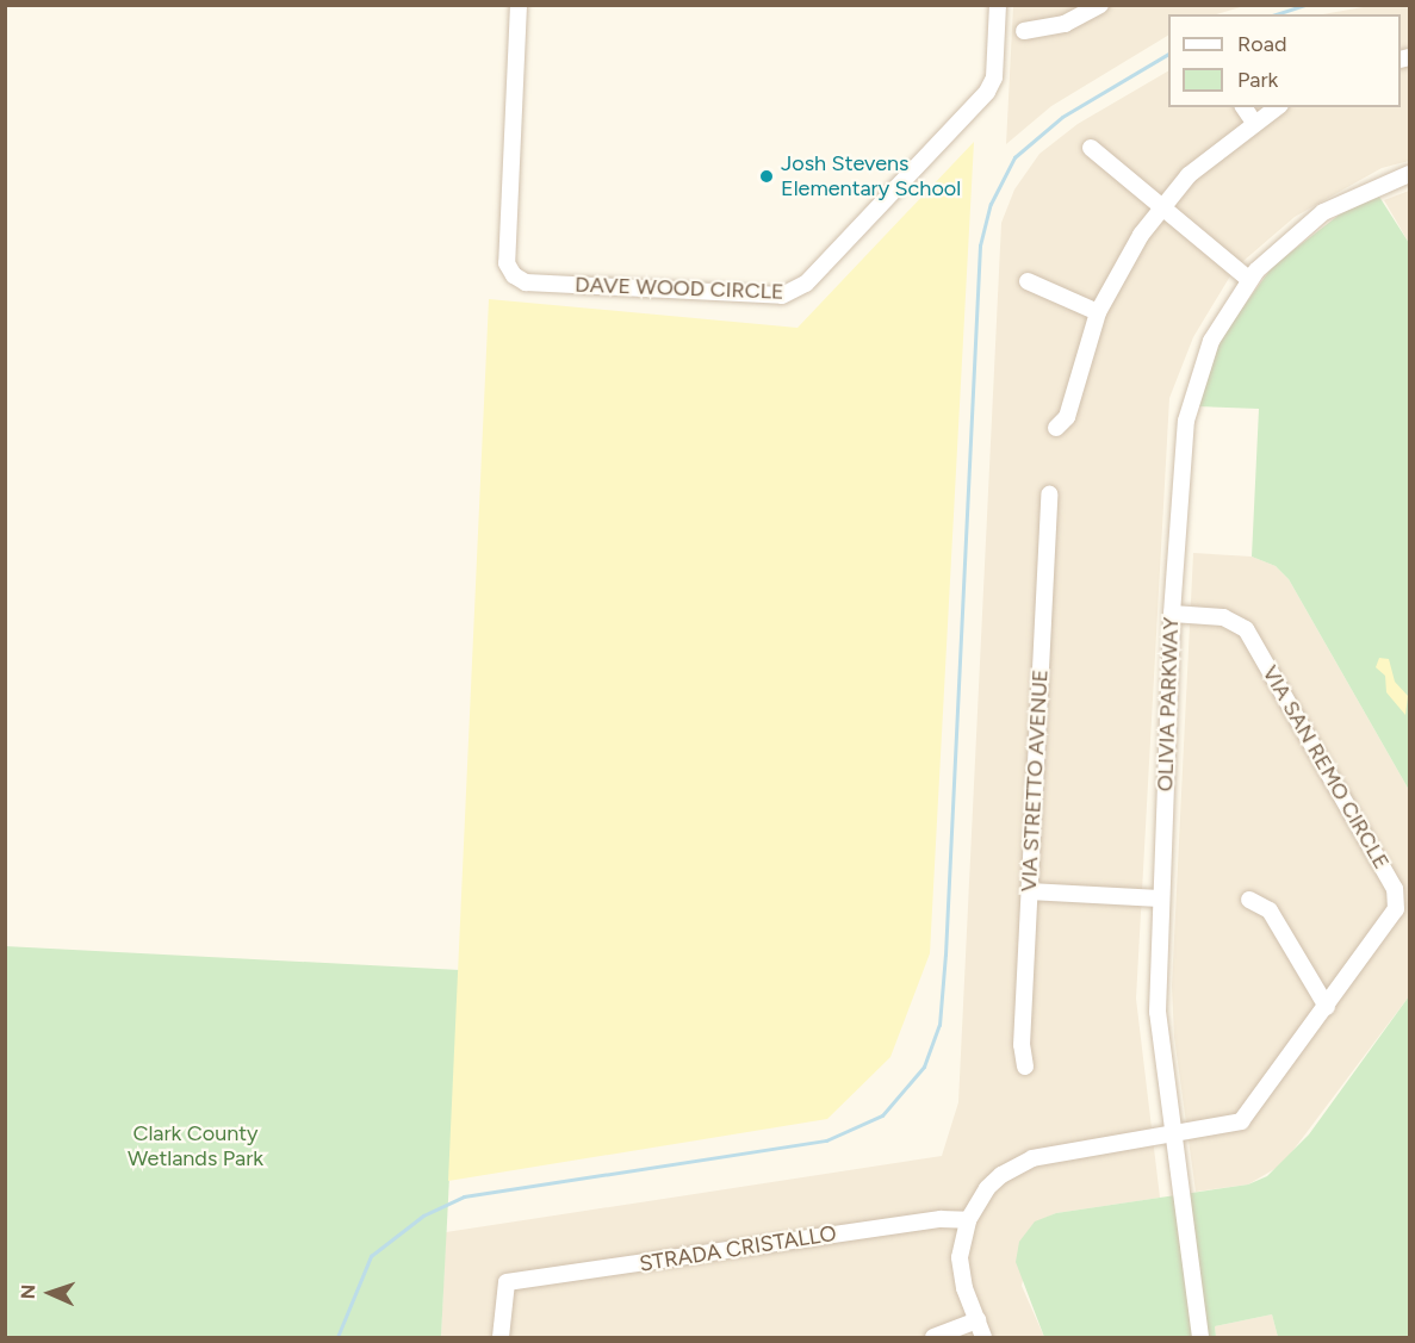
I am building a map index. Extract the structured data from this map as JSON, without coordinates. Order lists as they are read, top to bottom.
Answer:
{
  "streets": {
    "street": [
      "DAVE WOOD CIRCLE",
      "OLIVIA PARKWAY",
      "VIA SAN REMO CIRCLE",
      "VIA STRETTO AVENUE",
      "STRADA CRISTALLO"
    ]
  },
  "crossings": [
    ["OLIVIA PARKWAY", "VIA SAN REMO CIRCLE"],
    ["VIA SAN REMO CIRCLE", "STRADA CRISTALLO"]
  ],
  "parks": ["Clark County Wetlands Park"],
  "places": ["Josh Stevens Elementary School"],
  "legend": ["Road", "Park"],
  "north": "left"
}
